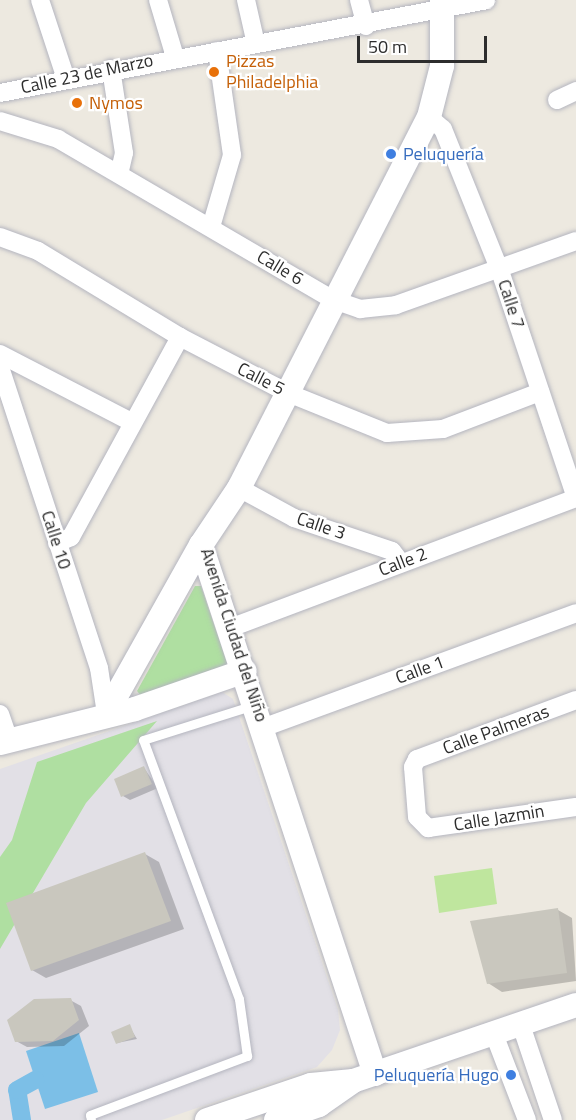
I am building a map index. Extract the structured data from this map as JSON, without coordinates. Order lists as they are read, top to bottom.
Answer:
{
  "streets": {
    "main road": ["Avenida Ciudad del Niño"],
    "street": [
      "Calle 23 de Marzo",
      "Calle 6",
      "Calle 7",
      "Calle 5",
      "Calle 3",
      "Calle 10",
      "Calle 2",
      "Calle 1",
      "Calle Palmeras",
      "Calle Jazmin"
    ]
  },
  "crossings": [
    ["Calle 23 de Marzo", "Avenida Ciudad del Niño"],
    ["Calle 6", "Calle 7"],
    ["Calle 6", "Avenida Ciudad del Niño"],
    ["Calle 7", "Calle 5"],
    ["Calle 7", "Calle 2"],
    ["Calle 7", "Avenida Ciudad del Niño"],
    ["Calle 5", "Avenida Ciudad del Niño"],
    ["Calle 3", "Calle 2"],
    ["Calle 3", "Avenida Ciudad del Niño"],
    ["Calle 2", "Avenida Ciudad del Niño"],
    ["Avenida Ciudad del Niño", "Calle 1"],
    ["Calle Palmeras", "Calle Jazmin"]
  ],
  "places": [
    "Pizzas Philadelphia",
    "Nymos",
    "Peluquería",
    "Peluquería Hugo"
  ],
  "scale_bar": "50 m"
}
